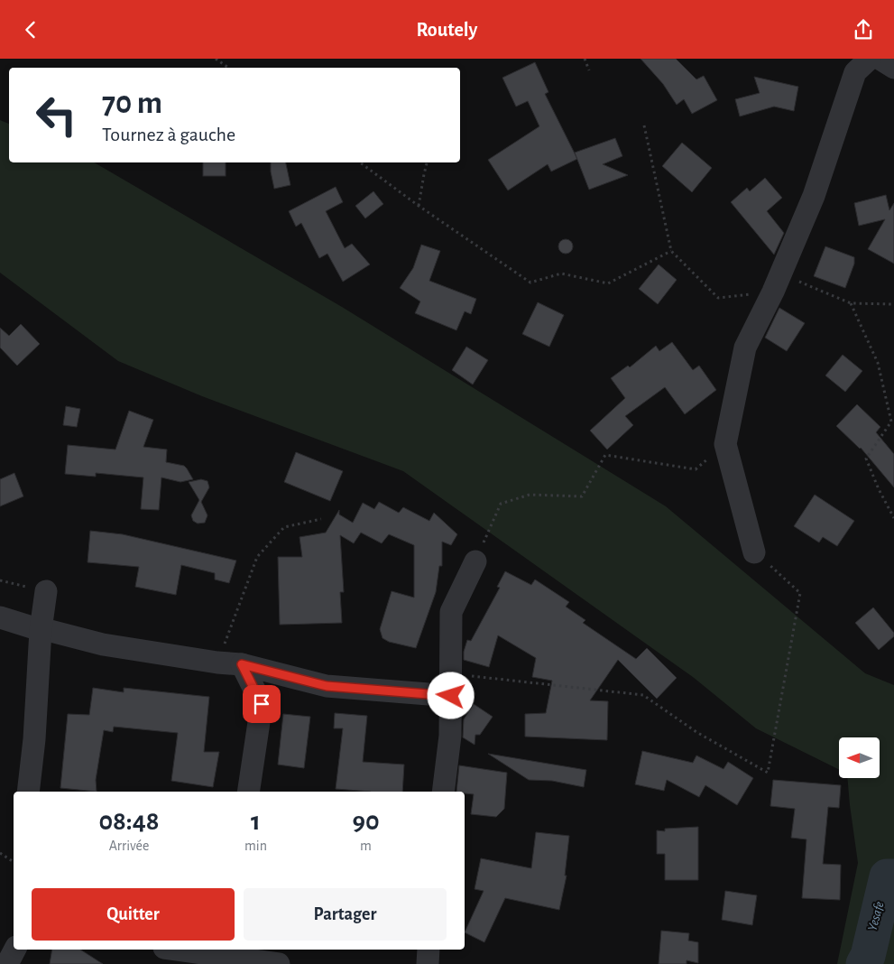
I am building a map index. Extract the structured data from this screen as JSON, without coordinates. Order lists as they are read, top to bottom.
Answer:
{
  "water": ["Yesafe"],
  "north": "left",
  "page": {
    "header": "Routely",
    "turn": ["70 m", "Tournez à gauche"],
    "eta": [
      "08:48",
      "Arrivée",
      "1",
      "min",
      "90",
      "m"
    ],
    "buttons": ["Quitter", "Partager"]
  }
}
